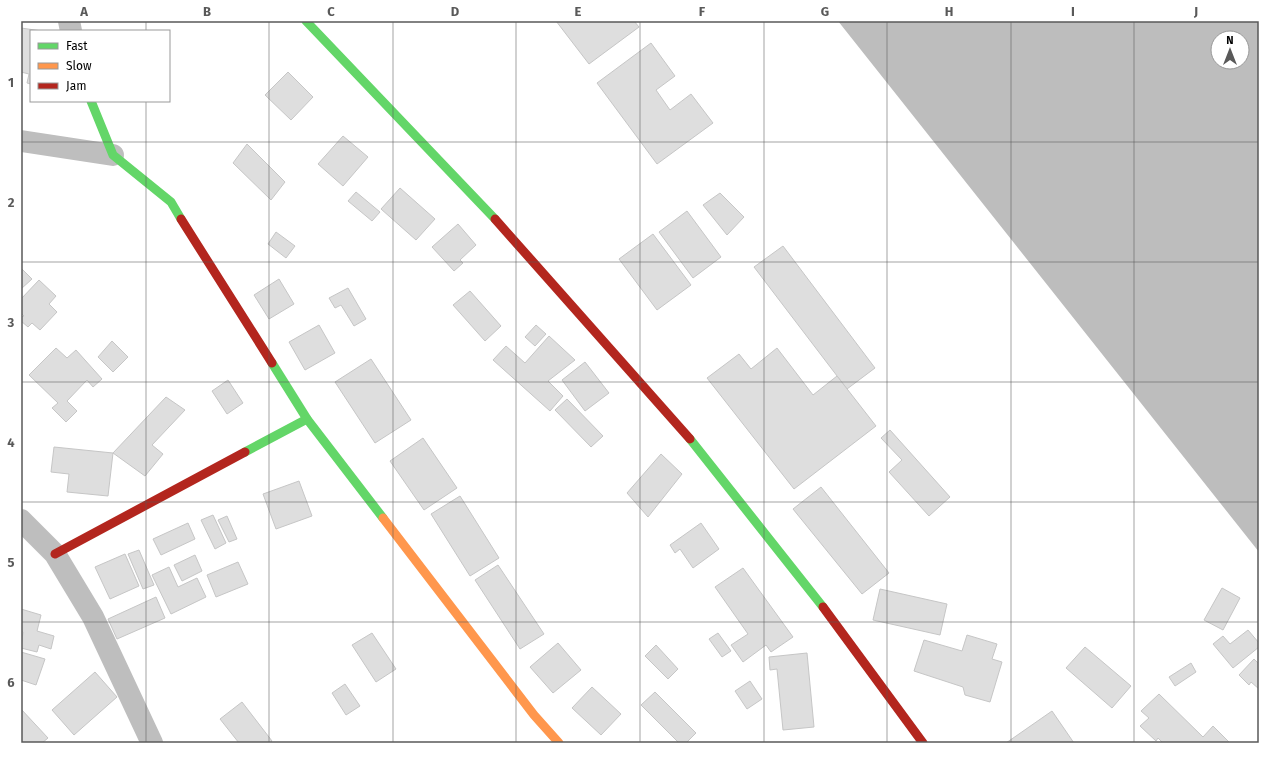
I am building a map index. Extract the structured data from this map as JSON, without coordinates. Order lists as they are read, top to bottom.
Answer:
{
  "legend": ["Fast", "Slow", "Jam"],
  "north": "top",
  "grid": {
    "columns": [
      "A",
      "B",
      "C",
      "D",
      "E",
      "F",
      "G",
      "H",
      "I",
      "J"
    ],
    "rows": [
      "1",
      "2",
      "3",
      "4",
      "5",
      "6"
    ]
  }
}
